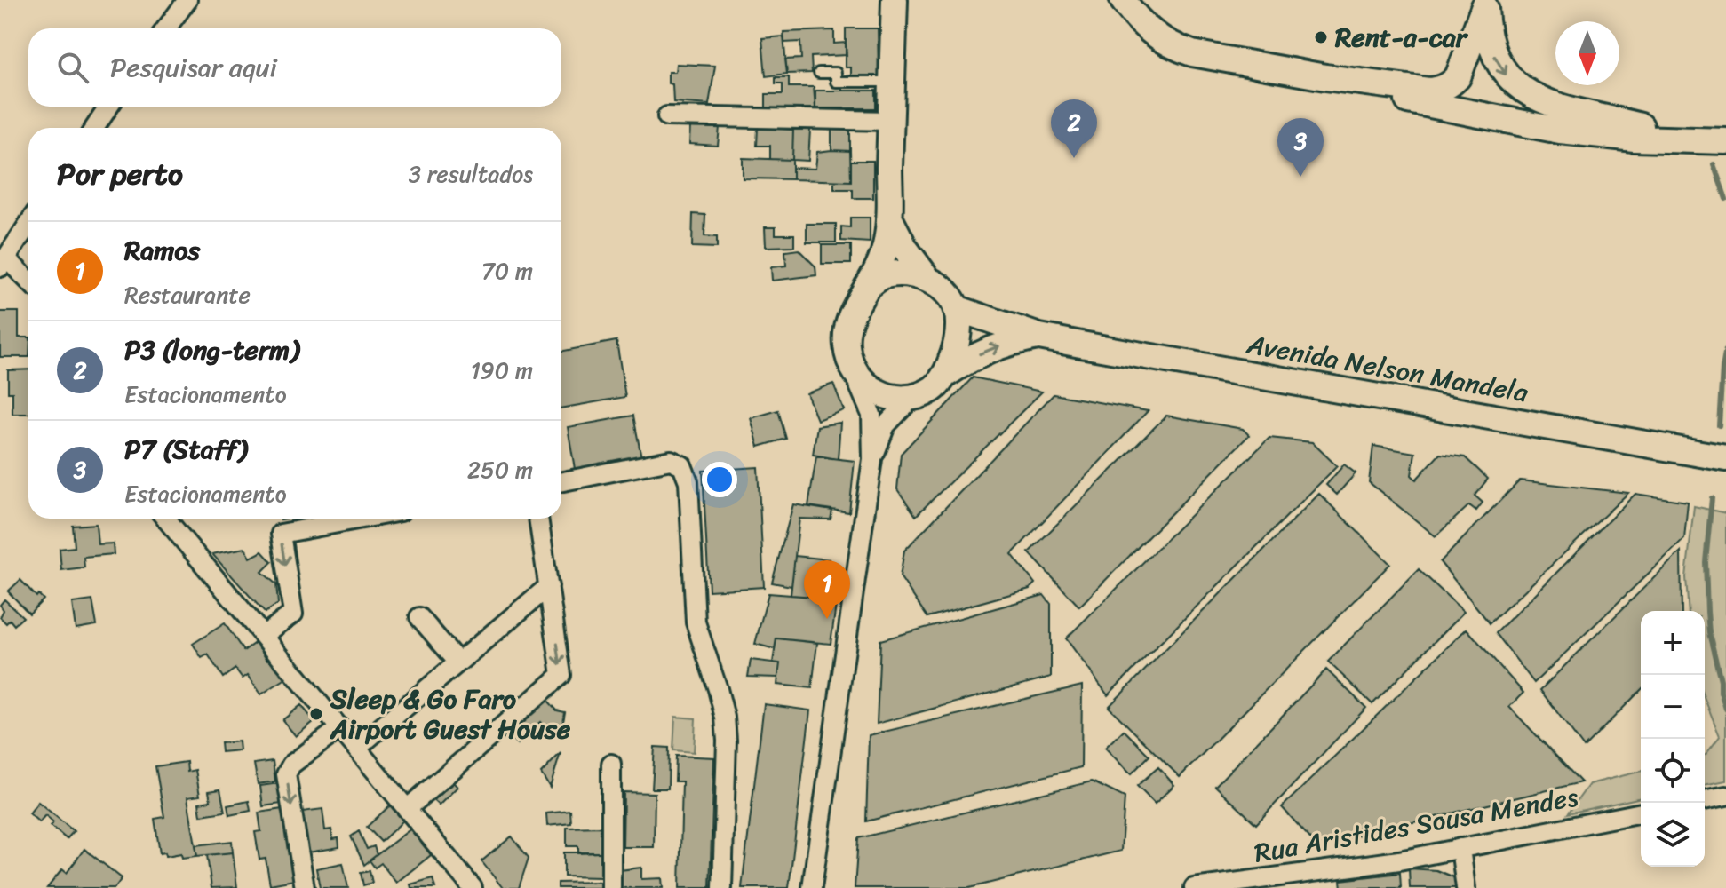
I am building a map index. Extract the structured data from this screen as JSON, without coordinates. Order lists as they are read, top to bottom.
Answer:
{
  "streets": {
    "street": ["Avenida Nelson Mandela", "Rua Aristides Sousa Mendes"]
  },
  "places": ["Rent-a-car", "Sleep & Go Faro Airport Guest House"],
  "north": "bottom",
  "page": {
    "search": "Pesquisar aqui",
    "pins": ["2", "3", "1"],
    "heading": ["Por perto", "3 resultados"],
    "list": [
      {
        "mark": "1",
        "name": "Ramos",
        "note": "Restaurante",
        "value": "70 m"
      },
      {
        "mark": "2",
        "name": "P3 (long-term)",
        "note": "Estacionamento",
        "value": "190 m"
      },
      {
        "mark": "3",
        "name": "P7 (Staff)",
        "note": "Estacionamento",
        "value": "250 m"
      }
    ],
    "map_buttons": ["+", "−"]
  }
}
